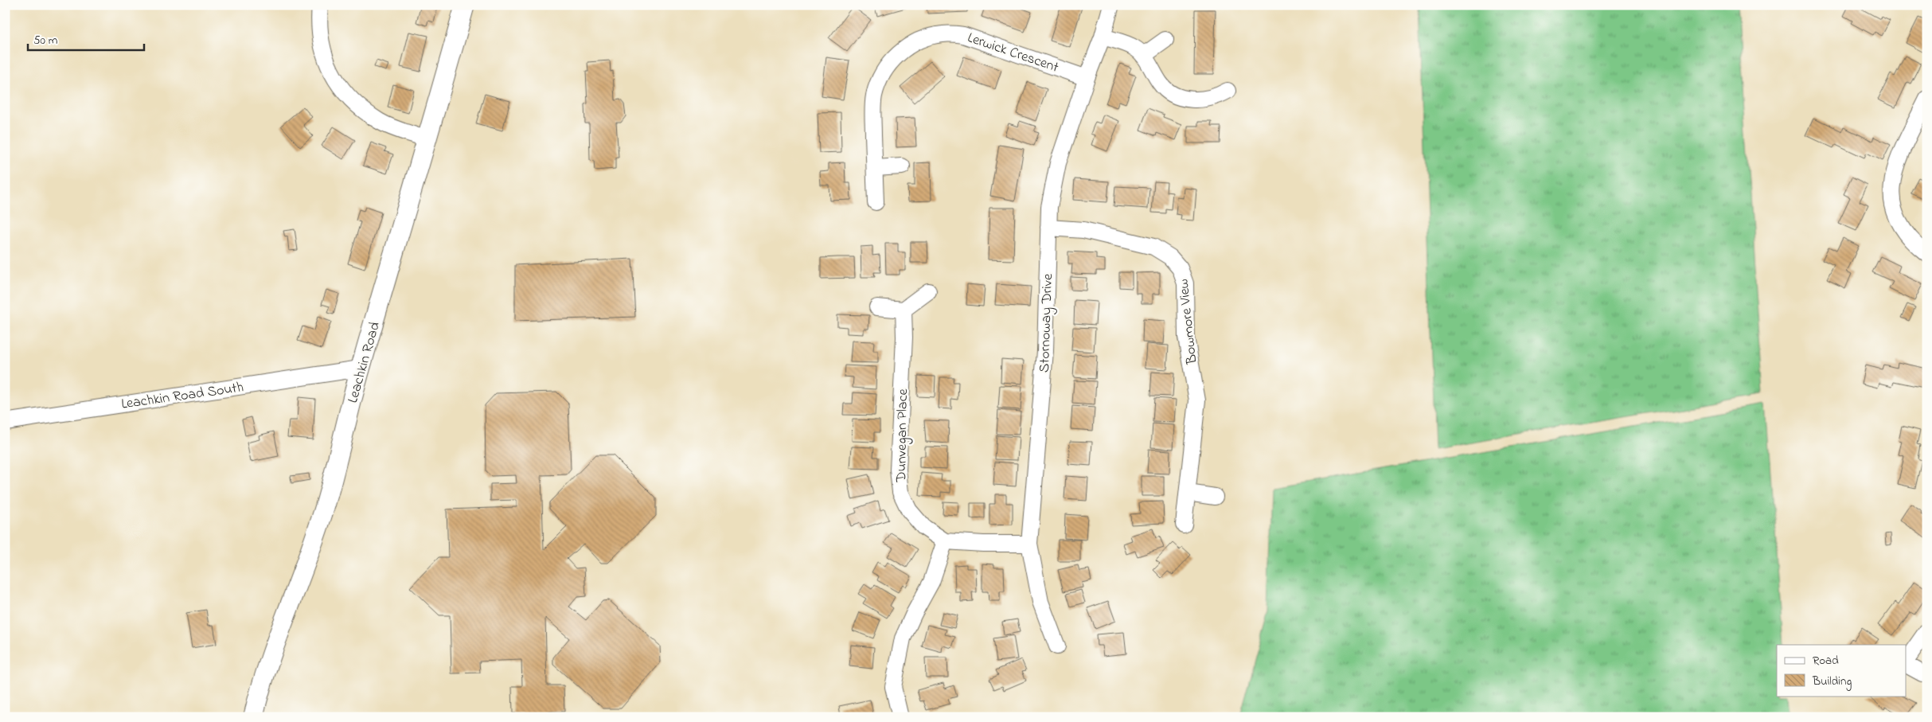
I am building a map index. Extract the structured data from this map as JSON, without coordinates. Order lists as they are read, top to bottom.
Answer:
{
  "streets": {
    "street": [
      "Lerwick Crescent",
      "Bowmore View",
      "Stornoway Drive",
      "Leachkin Road",
      "Leachkin Road South",
      "Dunvegan Place"
    ]
  },
  "crossings": [
    ["Lerwick Crescent", "Stornoway Drive"],
    ["Bowmore View", "Stornoway Drive"],
    ["Leachkin Road", "Leachkin Road South"]
  ],
  "legend": ["Road", "Building"],
  "scale_bar": "50 m"
}
